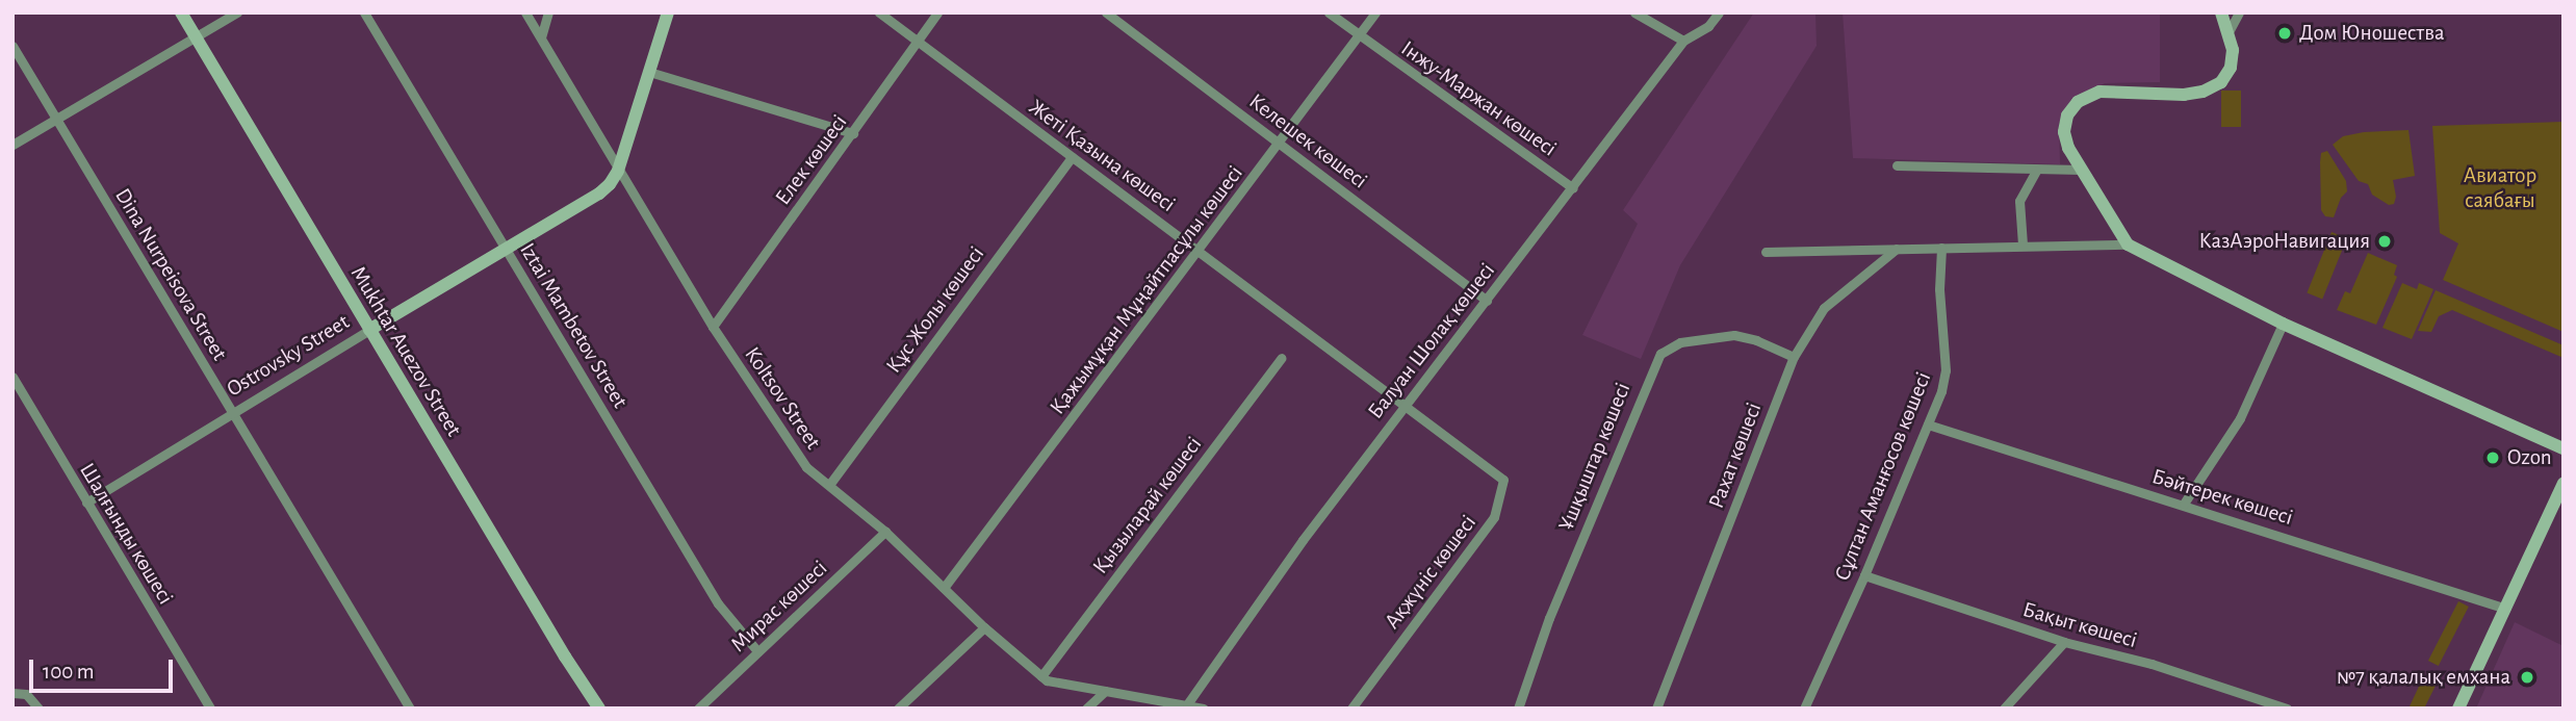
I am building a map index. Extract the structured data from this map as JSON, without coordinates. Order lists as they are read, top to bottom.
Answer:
{
  "streets": {
    "street": [
      "Інжу-Маржан көшесі",
      "Келешек көшесі",
      "Жеті Қазына көшесі",
      "Елек көшесі",
      "Dina Nurpeisova Street",
      "Қажымұқан Мұңайтпасұлы көшесі",
      "Құс Жолы көшесі",
      "Iztai Mambetov Street",
      "Балуан Шолақ көшесі",
      "Mukhtar Auezov Street",
      "Ostrovsky Street",
      "Koltsov Street",
      "Рахат көшесі",
      "Ұшқыштар көшесі",
      "Сұлтан Аманғосов көшесі",
      "Бәйтерек көшесі",
      "Қызыларай көшесі",
      "Шалғынды көшесі",
      "Ақжүніс көшесі",
      "Мирас көшесі",
      "Бақыт көшесі"
    ]
  },
  "crossings": [
    ["Інжу-Маржан көшесі", "Қажымұқан Мұңайтпасұлы көшесі"],
    ["Інжу-Маржан көшесі", "Балуан Шолақ көшесі"],
    ["Келешек көшесі", "Қажымұқан Мұңайтпасұлы көшесі"],
    ["Келешек көшесі", "Балуан Шолақ көшесі"],
    ["Жеті Қазына көшесі", "Елек көшесі"],
    ["Жеті Қазына көшесі", "Қажымұқан Мұңайтпасұлы көшесі"],
    ["Жеті Қазына көшесі", "Құс Жолы көшесі"],
    ["Жеті Қазына көшесі", "Балуан Шолақ көшесі"],
    ["Жеті Қазына көшесі", "Ақжүніс көшесі"],
    ["Елек көшесі", "Koltsov Street"],
    ["Dina Nurpeisova Street", "Ostrovsky Street"],
    ["Қажымұқан Мұңайтпасұлы көшесі", "Koltsov Street"],
    ["Құс Жолы көшесі", "Koltsov Street"],
    ["Iztai Mambetov Street", "Ostrovsky Street"],
    ["Iztai Mambetov Street", "Мирас көшесі"],
    ["Балуан Шолақ көшесі", "Koltsov Street"],
    ["Балуан Шолақ көшесі", "Ақжүніс көшесі"],
    ["Mukhtar Auezov Street", "Ostrovsky Street"],
    ["Ostrovsky Street", "Koltsov Street"],
    ["Ostrovsky Street", "Шалғынды көшесі"],
    ["Koltsov Street", "Қызыларай көшесі"],
    ["Koltsov Street", "Мирас көшесі"],
    ["Рахат көшесі", "Ұшқыштар көшесі"],
    ["Сұлтан Аманғосов көшесі", "Бәйтерек көшесі"],
    ["Сұлтан Аманғосов көшесі", "Бақыт көшесі"]
  ],
  "parks": ["Авиатор саябағы"],
  "places": [
    "Дом Юношества",
    "КазАэроНавигация",
    "Ozon",
    "№7 қалалық емхана"
  ],
  "scale_bar": "100 m"
}
